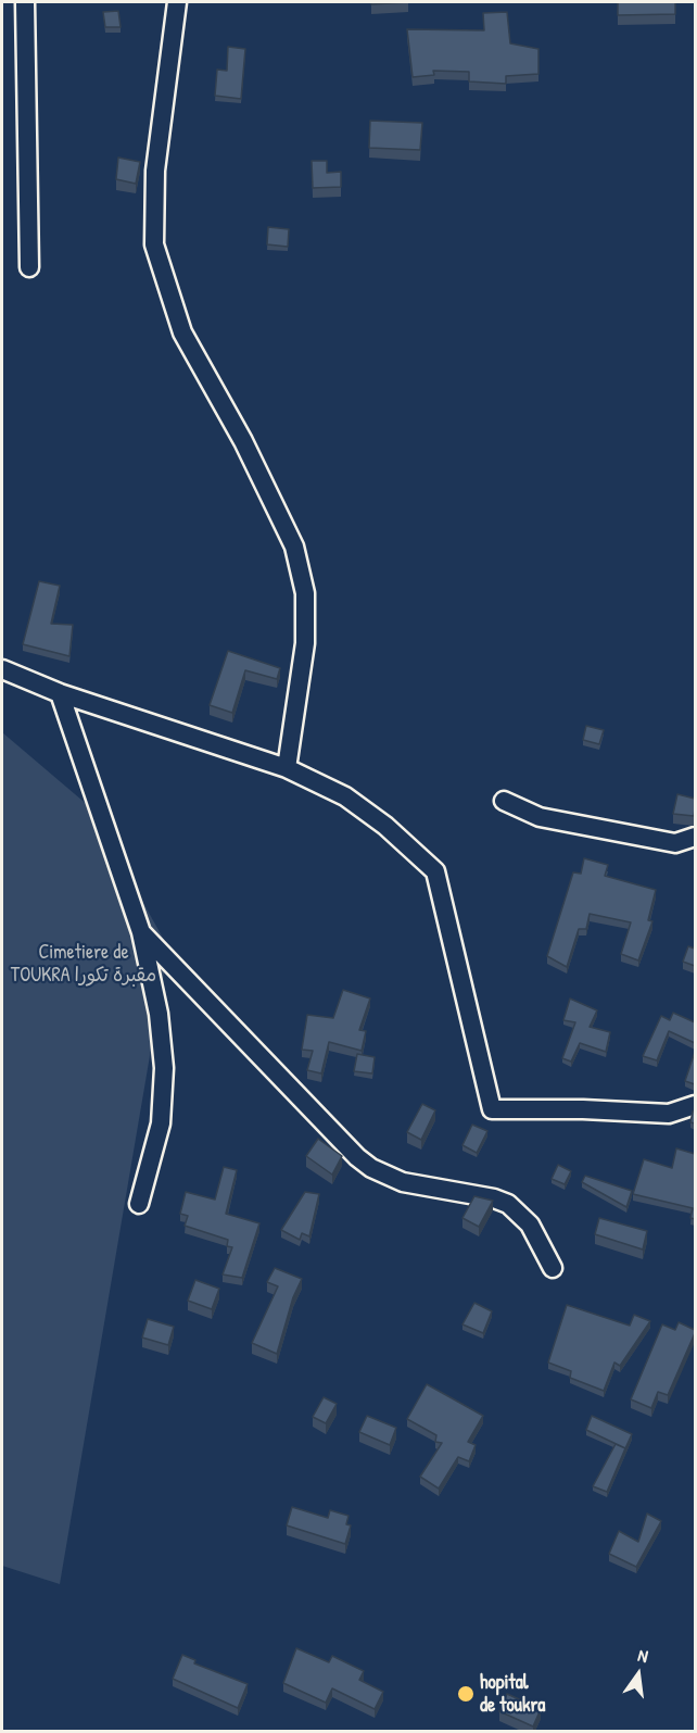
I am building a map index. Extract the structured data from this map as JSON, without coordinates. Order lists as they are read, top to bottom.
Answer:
{
  "parks": ["Cimetiere de TOUKRA مقبرة تكورا"],
  "places": ["hopital de toukra"],
  "north": "top"
}
